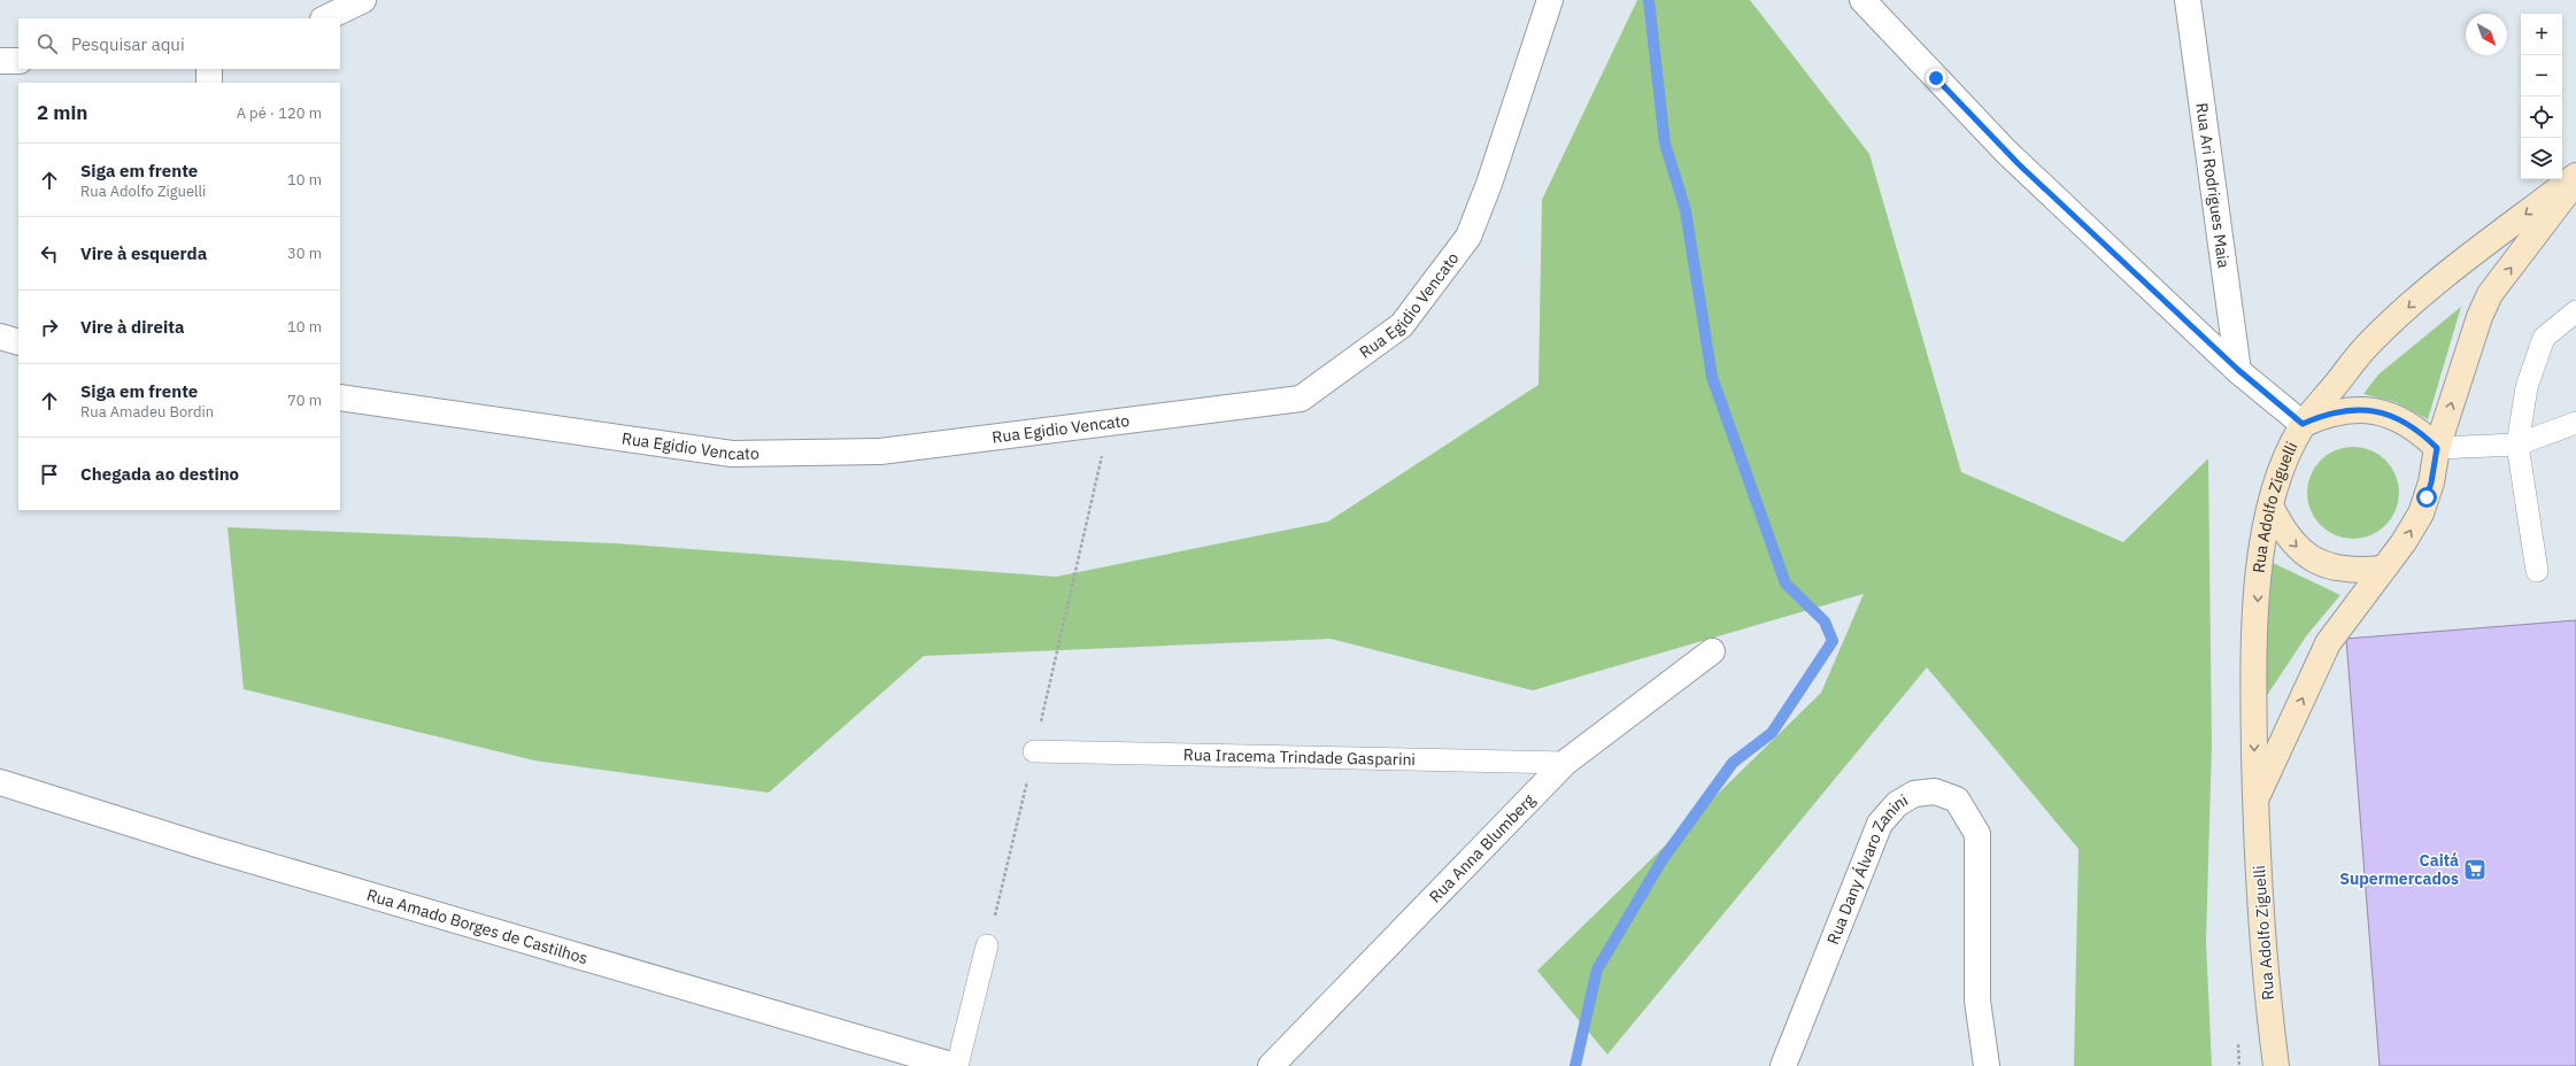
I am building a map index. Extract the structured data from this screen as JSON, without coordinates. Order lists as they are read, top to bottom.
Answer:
{
  "streets": {
    "main road": ["Rua Adolfo Ziguelli"],
    "street": [
      "Rua Ari Rodrigues Maia",
      "Rua Egidio Vencato",
      "Rua Anna Blumberg",
      "Rua Dany Álvaro Zanini",
      "Rua Amado Borges de Castilhos"
    ],
    "lane": ["Rua Iracema Trindade Gasparini"]
  },
  "crossings": [
    ["Rua Iracema Trindade Gasparini", "Rua Anna Blumberg"]
  ],
  "places": {
    "supermarket": ["Caitá Supermercados"]
  },
  "north": "bottom right",
  "page": {
    "map_buttons": ["+", "−"],
    "search": "Pesquisar aqui",
    "heading": ["2 min", "A pé · 120 m"],
    "list": [
      ["Siga em frente", "Rua Adolfo Ziguelli", "10 m"],
      ["Vire à esquerda", "30 m"],
      ["Vire à direita", "10 m"],
      ["Siga em frente", "Rua Amadeu Bordin", "70 m"],
      "Chegada ao destino"
    ]
  }
}
